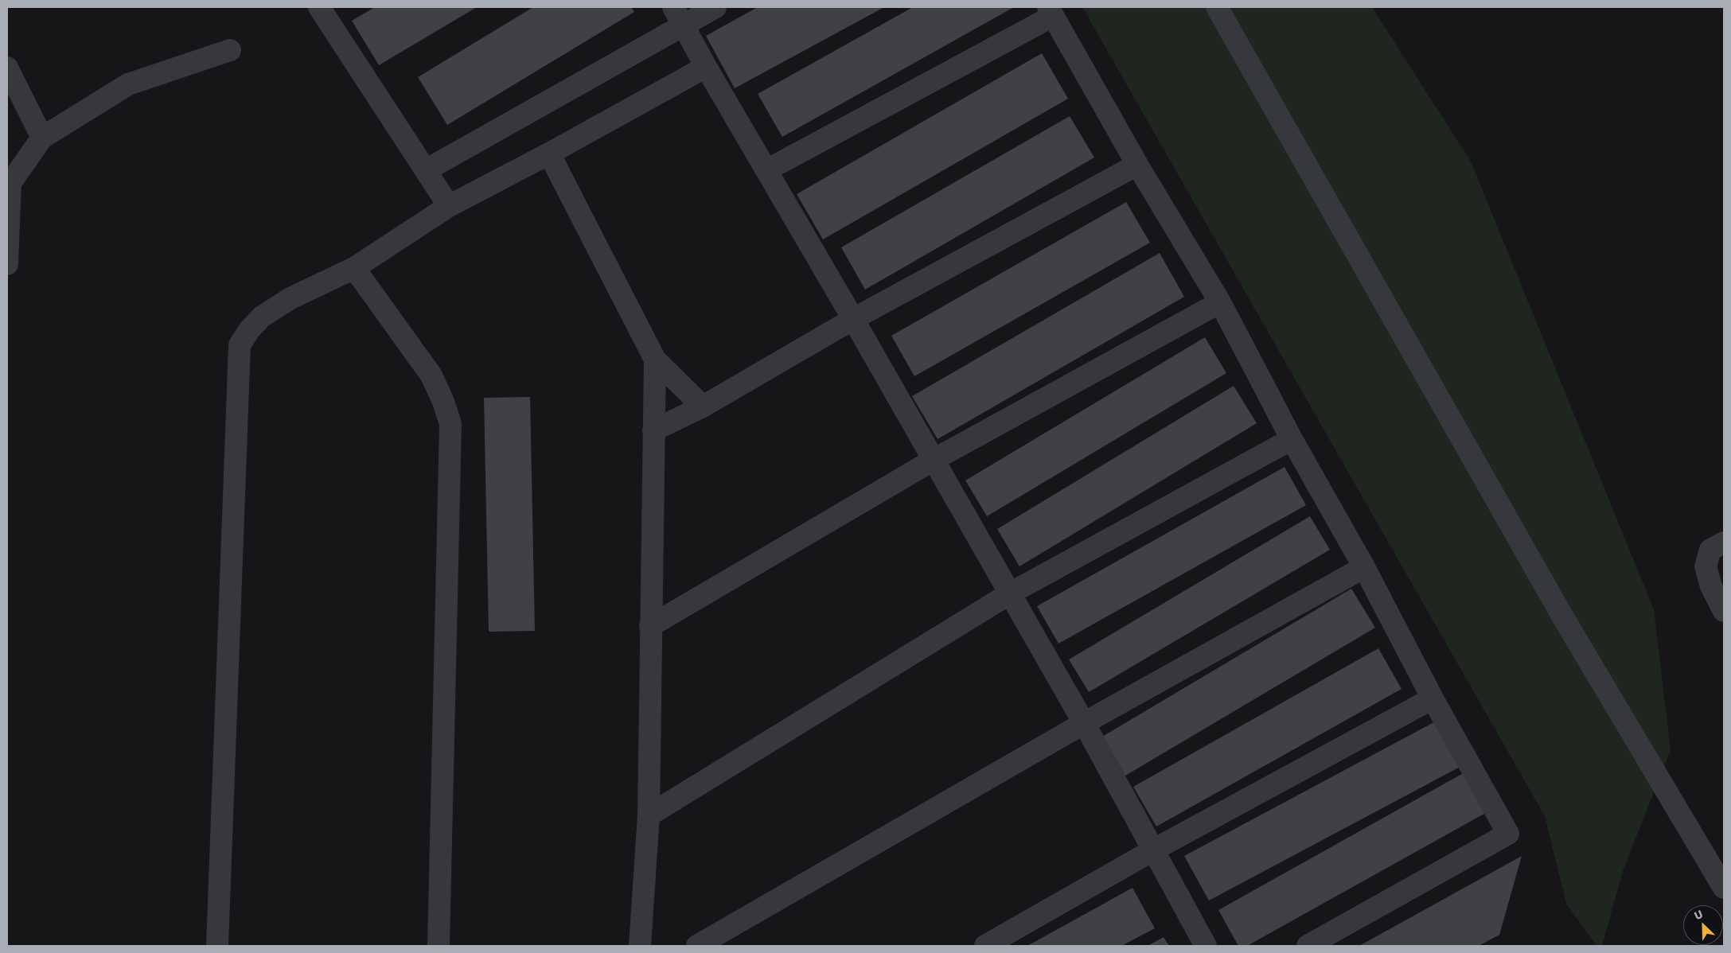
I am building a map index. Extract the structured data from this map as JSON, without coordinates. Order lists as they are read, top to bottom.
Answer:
{
  "north": "top left"
}
